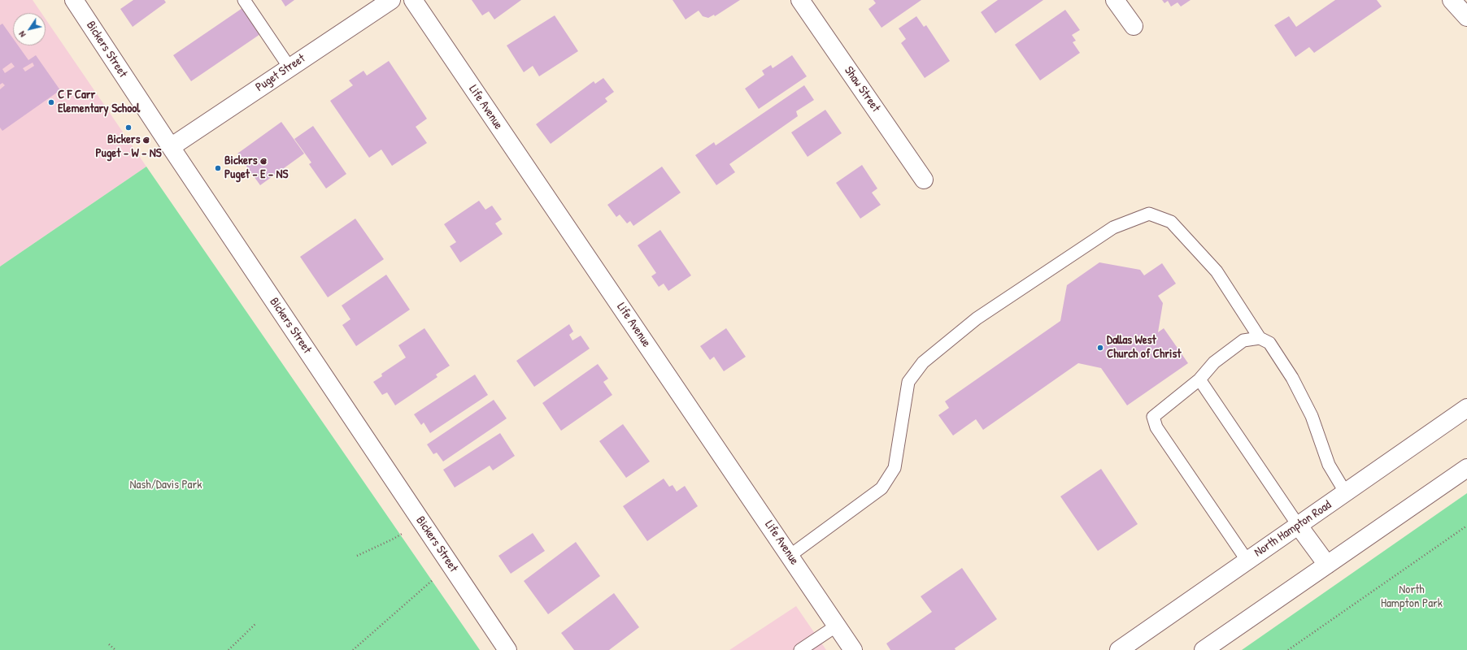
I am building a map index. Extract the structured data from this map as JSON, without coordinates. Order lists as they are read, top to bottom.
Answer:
{
  "streets": {
    "street": [
      "Bickers Street",
      "Puget Street",
      "Shaw Street",
      "Life Avenue",
      "North Hampton Road"
    ]
  },
  "crossings": [
    ["Bickers Street", "Puget Street"]
  ],
  "parks": ["Nash/Davis Park", "North Hampton Park"],
  "places": [
    "C F Carr Elementary School",
    "Bickers @ Puget - W - NS",
    "Bickers @ Puget - E - NS",
    "Dallas West Church of Christ"
  ],
  "north": "bottom left"
}
